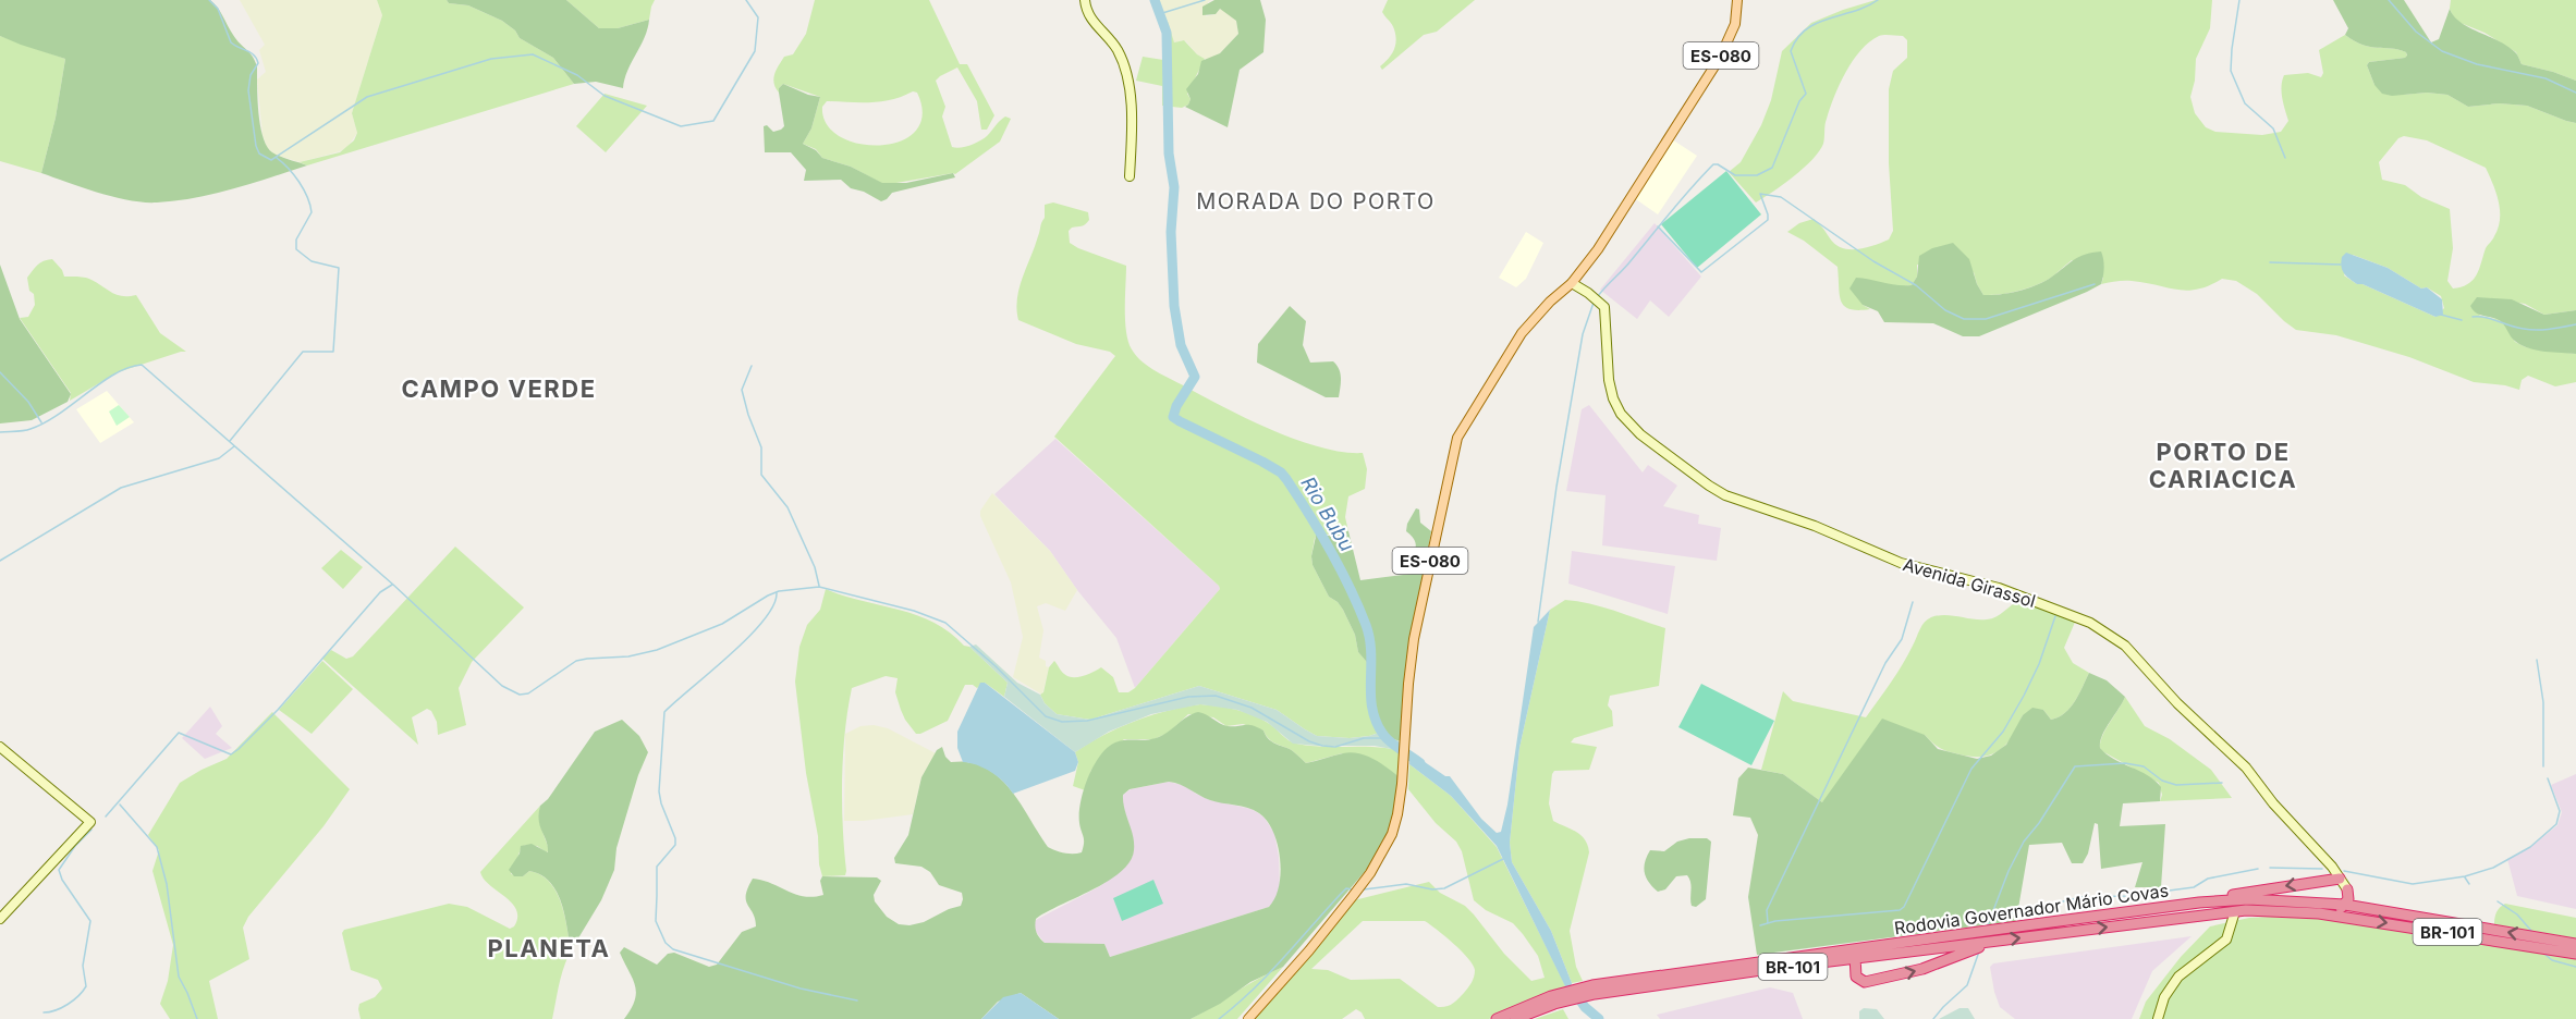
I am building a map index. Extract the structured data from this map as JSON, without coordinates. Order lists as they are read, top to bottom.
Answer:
{
  "streets": {
    "highway": ["Rodovia Governador Mário Covas", "BR-101"],
    "main road": ["ES-080"],
    "street": ["Avenida Girassol"]
  },
  "crossings": [
    ["ES-080", "Avenida Girassol"]
  ],
  "districts": [
    "MORADA DO PORTO",
    "CAMPO VERDE",
    "PORTO DE CARIACICA",
    "PLANETA"
  ],
  "water": ["Rio Bubu"]
}
